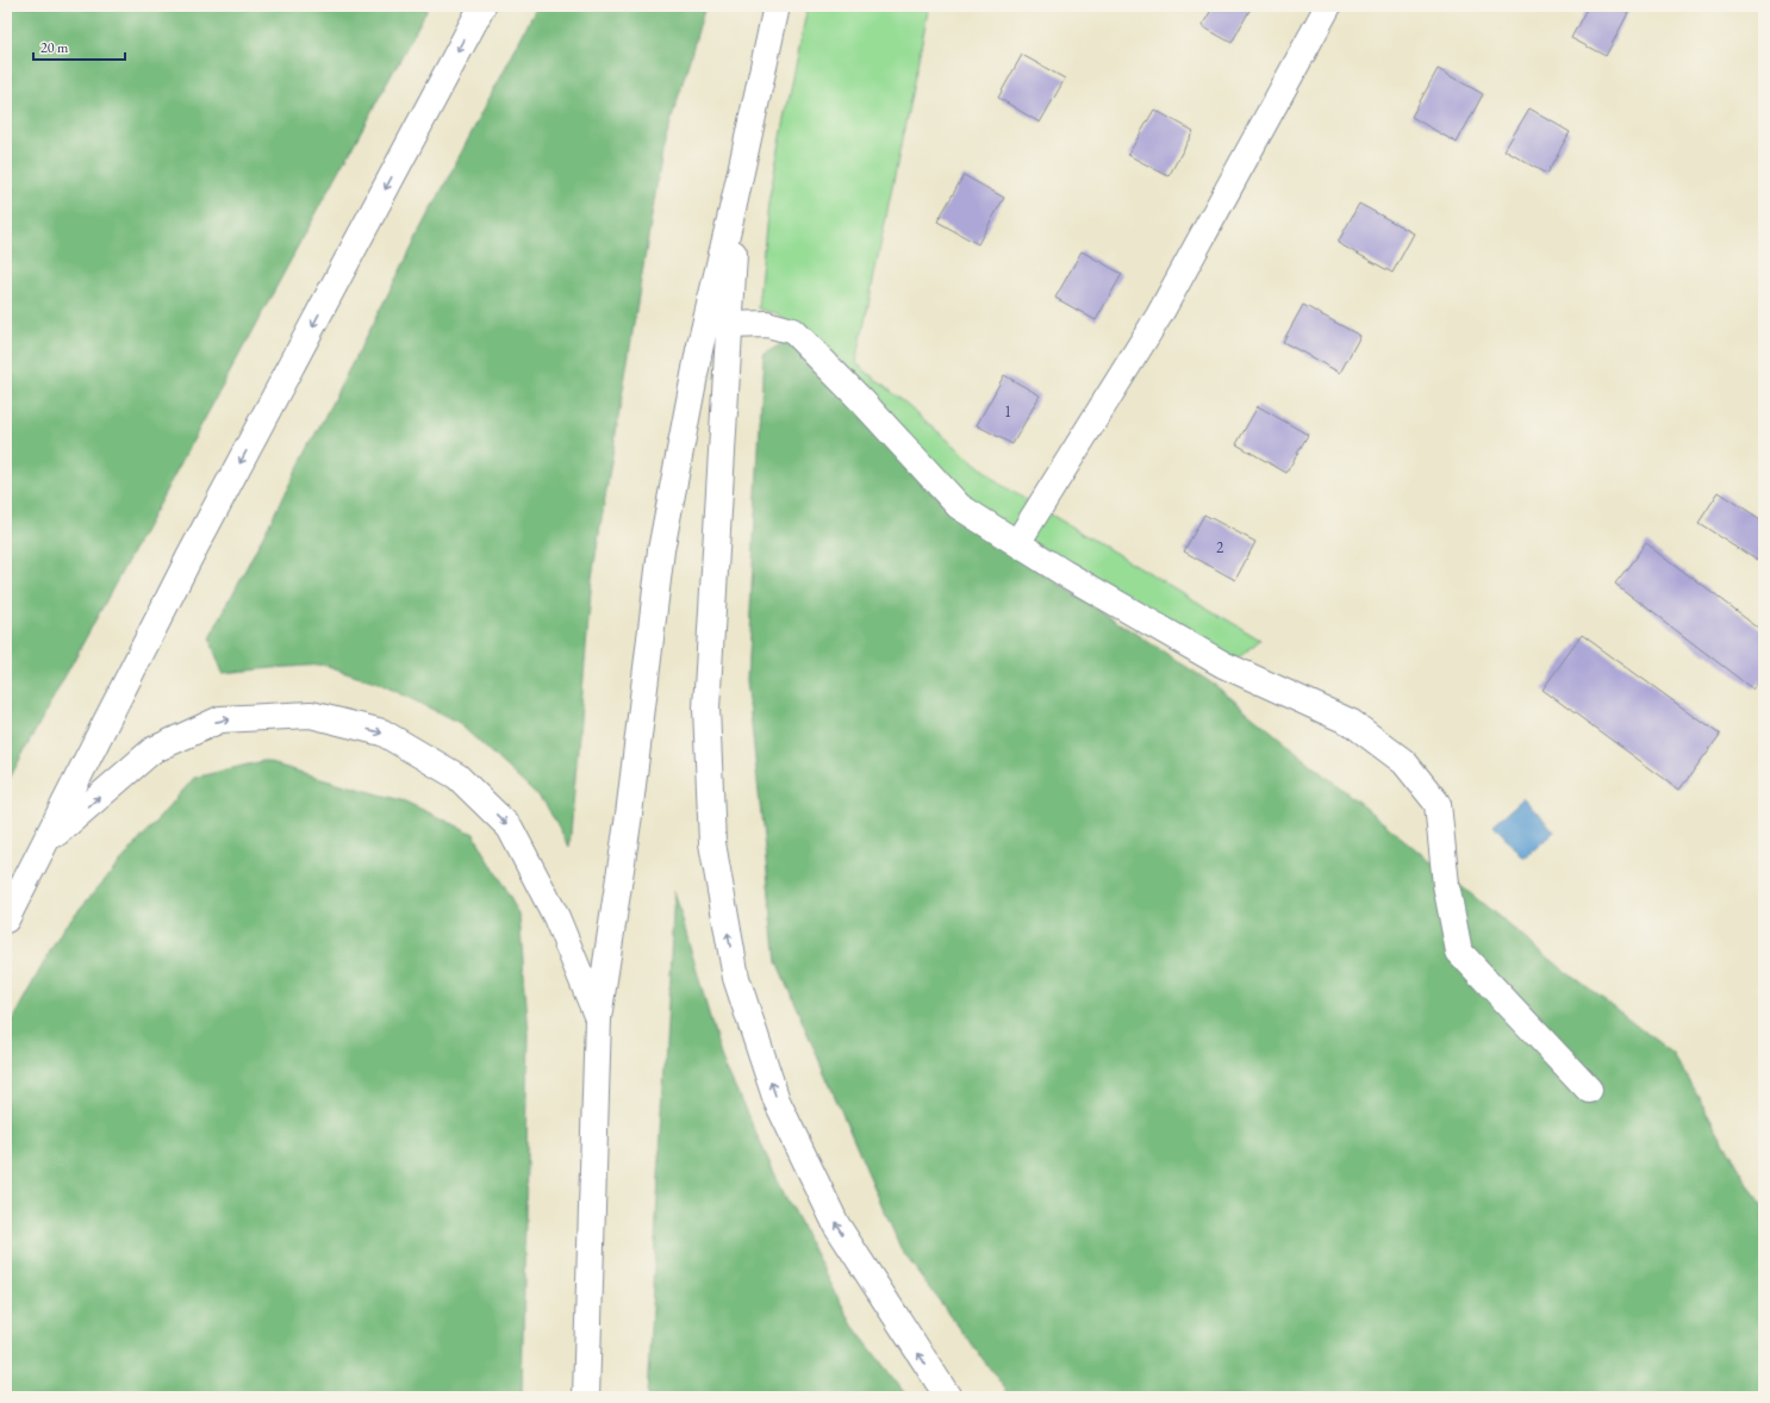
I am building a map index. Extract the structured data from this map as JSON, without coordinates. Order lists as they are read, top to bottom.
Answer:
{
  "house_numbers": ["1", "2"],
  "scale_bar": "20 m"
}
